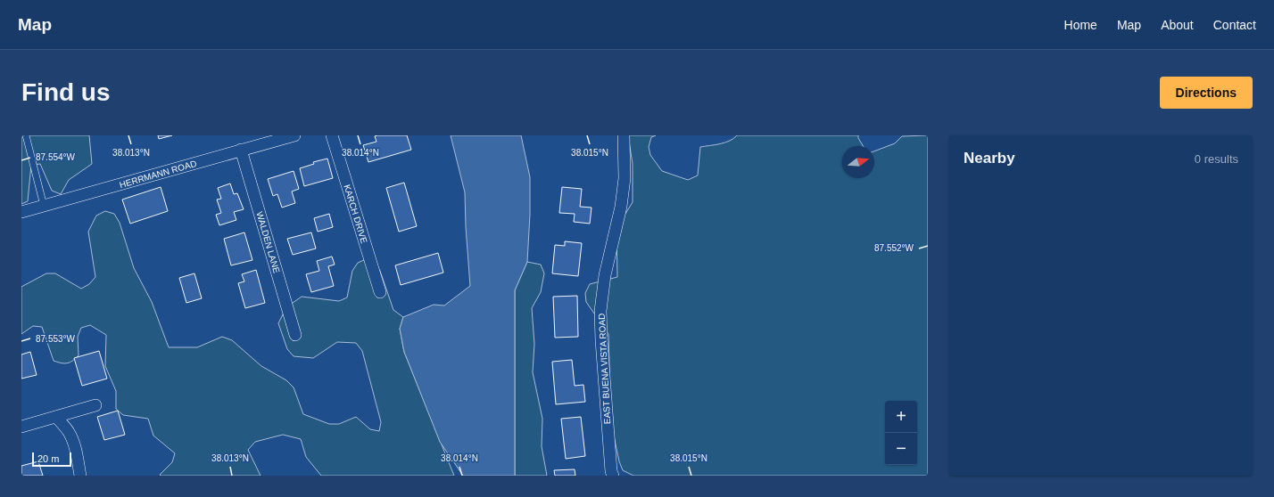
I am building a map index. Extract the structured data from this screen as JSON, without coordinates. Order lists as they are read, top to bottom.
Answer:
{
  "streets": {
    "street": [
      "HERRMANN ROAD",
      "KARCH DRIVE",
      "WALDEN LANE",
      "EAST BUENA VISTA ROAD"
    ]
  },
  "crossings": [
    ["HERRMANN ROAD", "WALDEN LANE"]
  ],
  "scale_bar": "20 m",
  "north": "right",
  "page": {
    "header": "Map",
    "nav": [
      "Home",
      "Map",
      "About",
      "Contact"
    ],
    "buttons": "Directions",
    "title": "Find us",
    "heading": ["Nearby", "0 results"],
    "map_buttons": ["+", "−"],
    "scale": "20 m"
  },
  "coordinates": [
    "38.013°N",
    "38.014°N",
    "38.015°N",
    "87.554°W",
    "87.552°W",
    "87.553°W"
  ]
}
